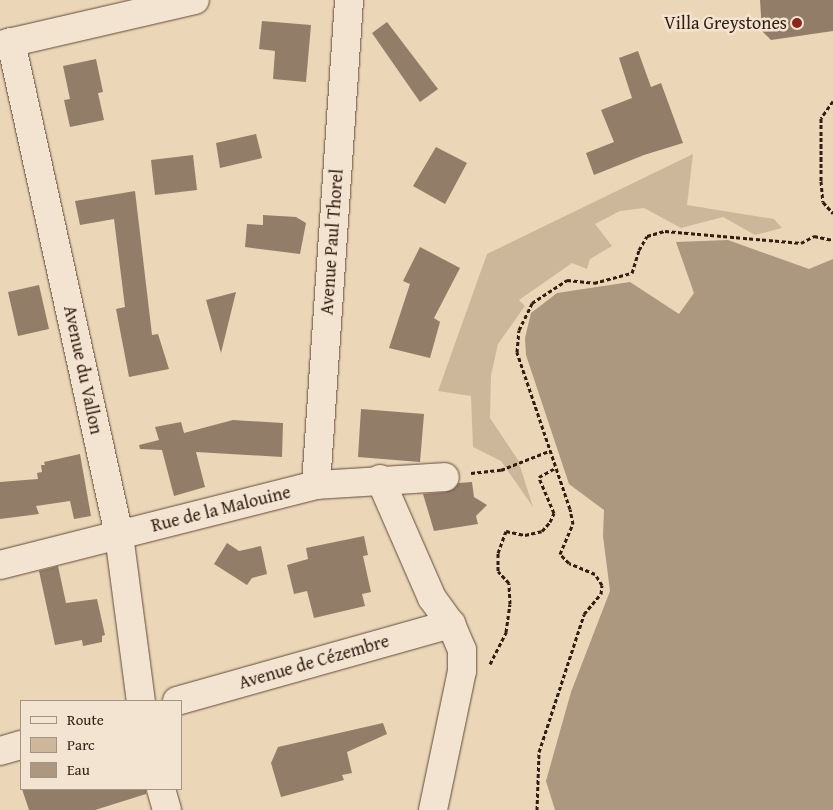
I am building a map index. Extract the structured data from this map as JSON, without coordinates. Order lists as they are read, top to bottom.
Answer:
{
  "streets": {
    "street": [
      "Avenue Paul Thorel",
      "Avenue du Vallon",
      "Rue de la Malouine",
      "Avenue de Cézembre"
    ]
  },
  "crossings": [
    ["Avenue Paul Thorel", "Rue de la Malouine"],
    ["Avenue du Vallon", "Rue de la Malouine"]
  ],
  "places": ["Villa Greystones"],
  "legend": ["Route", "Parc", "Eau"]
}
